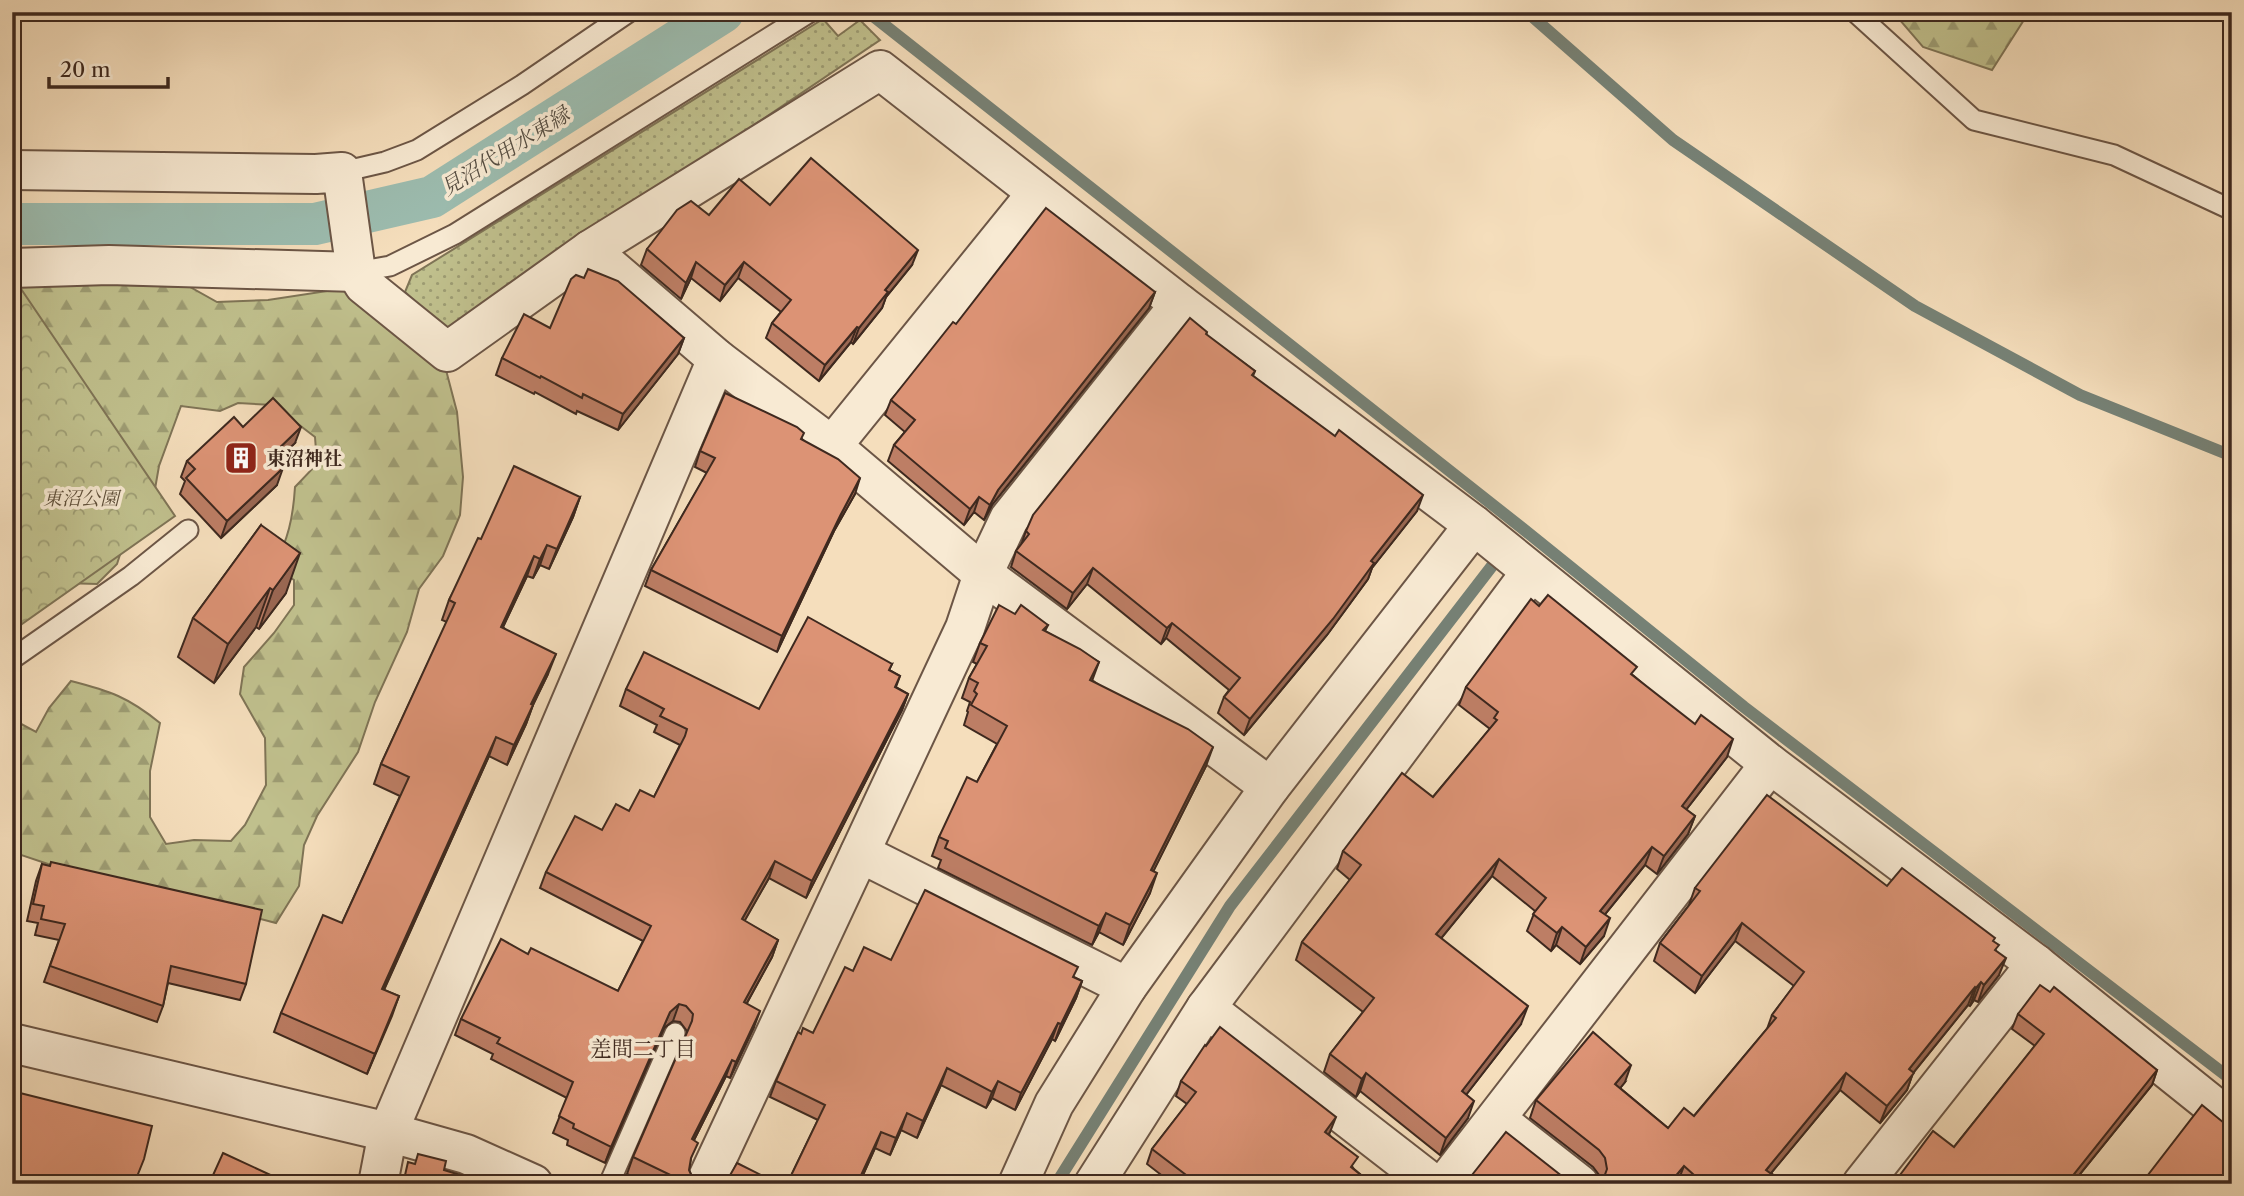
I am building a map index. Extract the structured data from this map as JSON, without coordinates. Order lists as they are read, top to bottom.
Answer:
{
  "districts": ["差間二丁目"],
  "water": ["見沼代用水東縁"],
  "parks": ["東沼公園"],
  "places": {
    "building": ["東沼神社"]
  },
  "scale_bar": "20 m"
}
